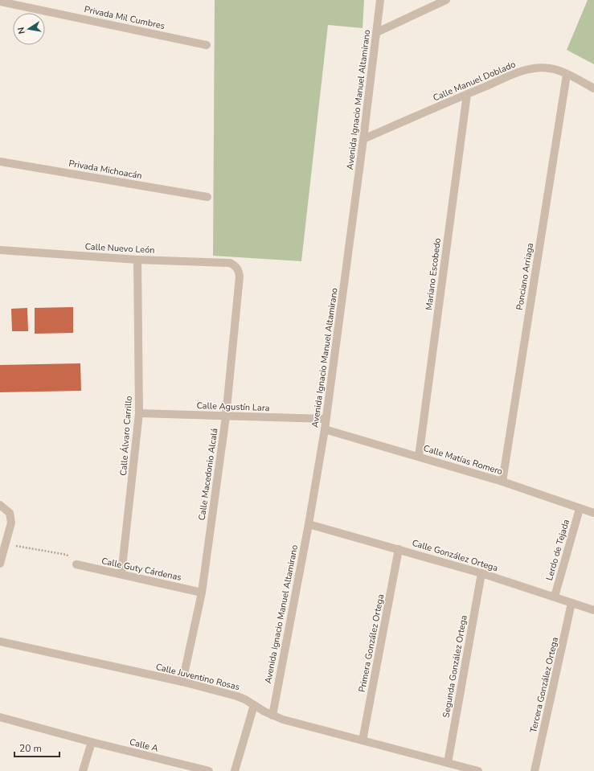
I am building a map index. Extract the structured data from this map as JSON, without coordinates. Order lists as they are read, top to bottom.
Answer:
{
  "streets": {
    "street": [
      "Privada Mil Cumbres",
      "Calle Manuel Doblado",
      "Avenida Ignacio Manuel Altamirano",
      "Privada Michoacán",
      "Calle Nuevo León",
      "Mariano Escobedo",
      "Ponciano Arriaga",
      "Calle Agustín Lara",
      "Calle Álvaro Carrillo",
      "Calle Matías Romero",
      "Calle Macedonio Alcalá",
      "Lerdo de Tejada",
      "Calle González Ortega",
      "Calle Guty Cárdenas",
      "Primera González Ortega",
      "Segunda González Ortega",
      "Calle Juventino Rosas",
      "Tercera González Ortega",
      "Calle A"
    ]
  },
  "crossings": [
    ["Calle Manuel Doblado", "Avenida Ignacio Manuel Altamirano"],
    ["Calle Manuel Doblado", "Mariano Escobedo"],
    ["Calle Manuel Doblado", "Ponciano Arriaga"],
    ["Avenida Ignacio Manuel Altamirano", "Calle Agustín Lara"],
    ["Avenida Ignacio Manuel Altamirano", "Calle Matías Romero"],
    ["Avenida Ignacio Manuel Altamirano", "Calle González Ortega"],
    ["Avenida Ignacio Manuel Altamirano", "Calle Juventino Rosas"],
    ["Calle Nuevo León", "Calle Álvaro Carrillo"],
    ["Calle Nuevo León", "Calle Macedonio Alcalá"],
    ["Mariano Escobedo", "Calle Matías Romero"],
    ["Ponciano Arriaga", "Calle Matías Romero"],
    ["Calle Agustín Lara", "Calle Álvaro Carrillo"],
    ["Calle Agustín Lara", "Calle Macedonio Alcalá"],
    ["Calle Álvaro Carrillo", "Calle Guty Cárdenas"],
    ["Calle Matías Romero", "Lerdo de Tejada"],
    ["Calle Macedonio Alcalá", "Calle Guty Cárdenas"],
    ["Calle Macedonio Alcalá", "Calle Juventino Rosas"],
    ["Lerdo de Tejada", "Calle González Ortega"],
    ["Calle González Ortega", "Primera González Ortega"],
    ["Calle González Ortega", "Segunda González Ortega"],
    ["Calle González Ortega", "Tercera González Ortega"],
    ["Primera González Ortega", "Calle Juventino Rosas"],
    ["Segunda González Ortega", "Calle Juventino Rosas"]
  ],
  "scale_bar": "20 m",
  "north": "left"
}
